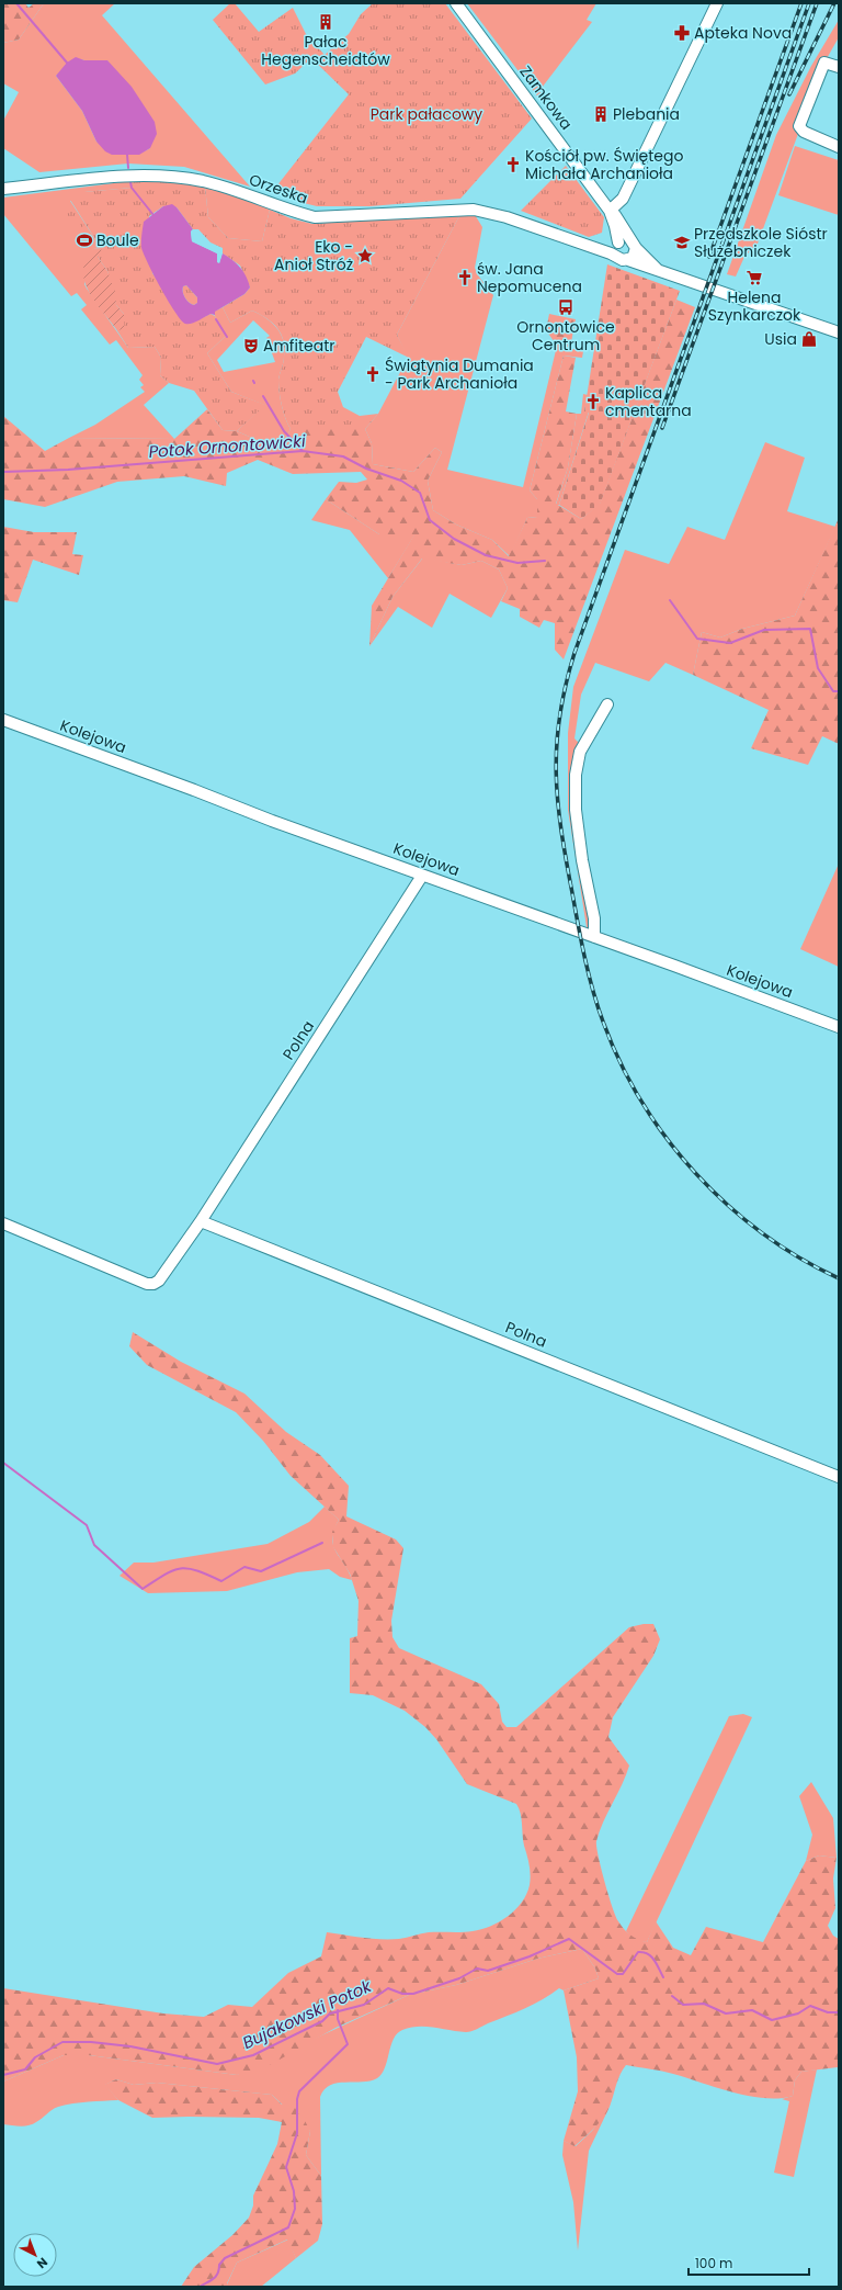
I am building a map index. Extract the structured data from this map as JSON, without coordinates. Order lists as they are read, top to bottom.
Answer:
{
  "streets": {
    "street": [
      "Zamkowa",
      "Orzeska",
      "Kolejowa",
      "Polna"
    ]
  },
  "crossings": [
    ["Zamkowa", "Orzeska"],
    ["Kolejowa", "Polna"]
  ],
  "water": ["Potok Ornontowicki", "Bujakowski Potok"],
  "parks": ["Park pałacowy"],
  "places": {
    "building": ["Pałac Hegenscheidtów", "Plebania"],
    "pharmacy": ["Apteka Nova"],
    "church": [
      "Kościół pw. Świętego Michała Archanioła",
      "św. Jana Nepomucena",
      "Świątynia Dumania - Park Archanioła",
      "Kaplica cmentarna"
    ],
    "sports": ["Boule"],
    "school or university": ["Przedszkole Sióstr Służebniczek"],
    "place": ["Eko - Anioł Stróż"],
    "supermarket": ["Helena Szynkarczok"],
    "bus stop": ["Ornontowice Centrum"],
    "shop": ["Usia"],
    "theatre": ["Amfiteatr"]
  },
  "scale_bar": "100 m",
  "north": "bottom right"
}
